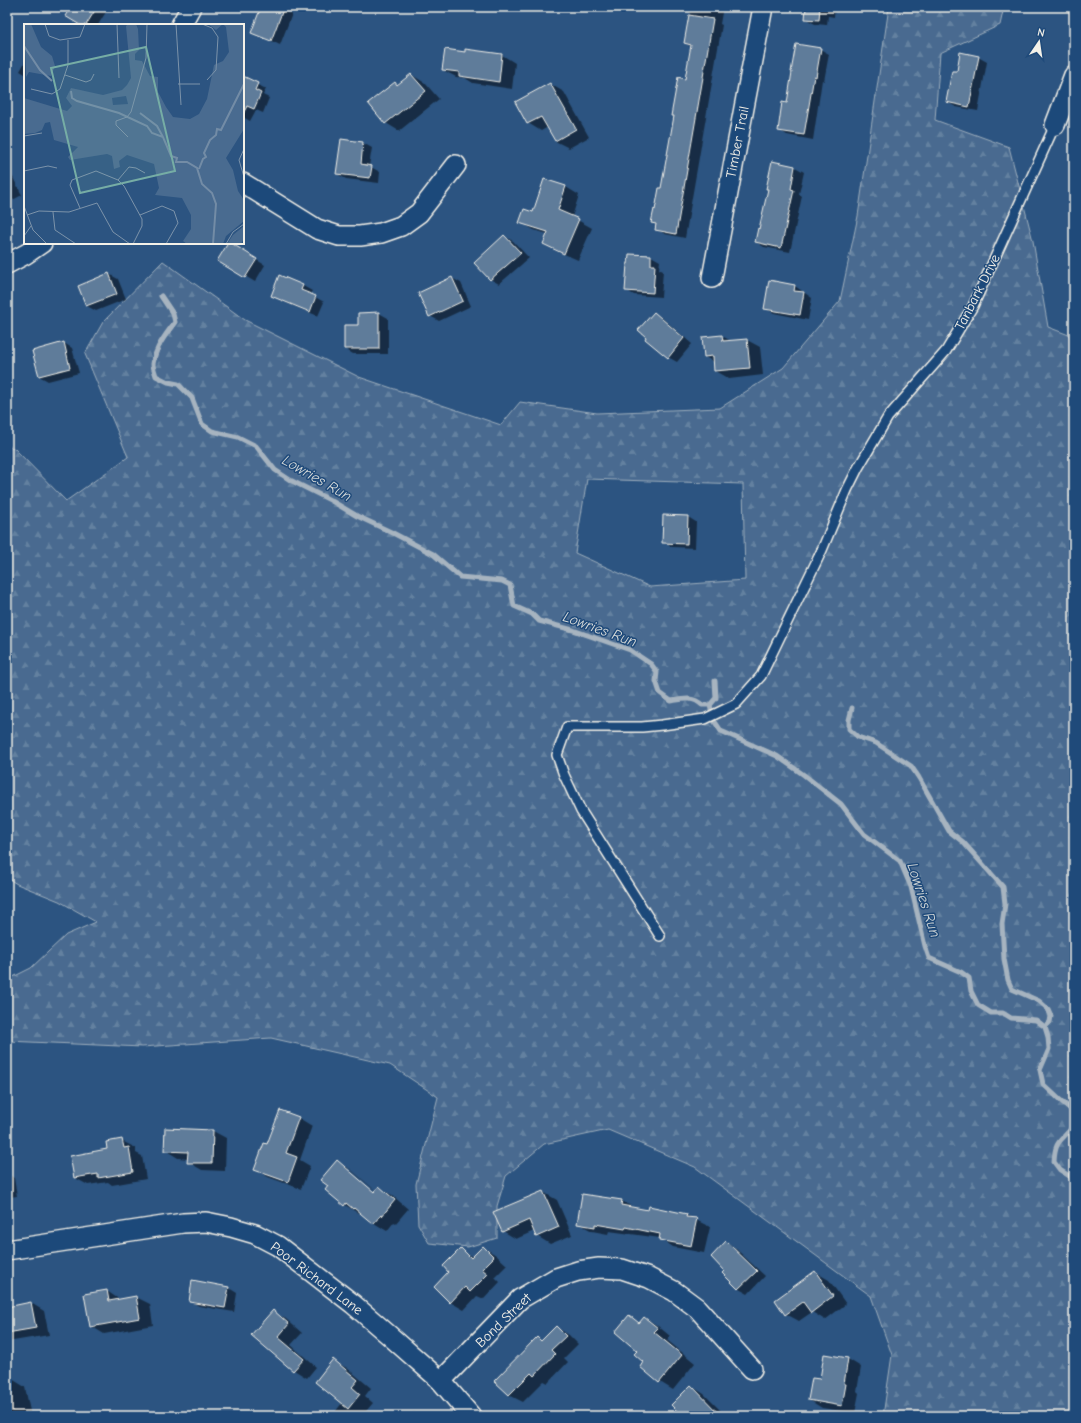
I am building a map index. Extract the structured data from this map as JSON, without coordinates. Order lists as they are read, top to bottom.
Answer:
{
  "streets": {
    "street": [
      "Timber Trail",
      "Tanbark Drive",
      "Poor Richard Lane",
      "Bond Street"
    ]
  },
  "crossings": [
    ["Poor Richard Lane", "Bond Street"]
  ],
  "water": ["Lowries Run"],
  "north": "top"
}
